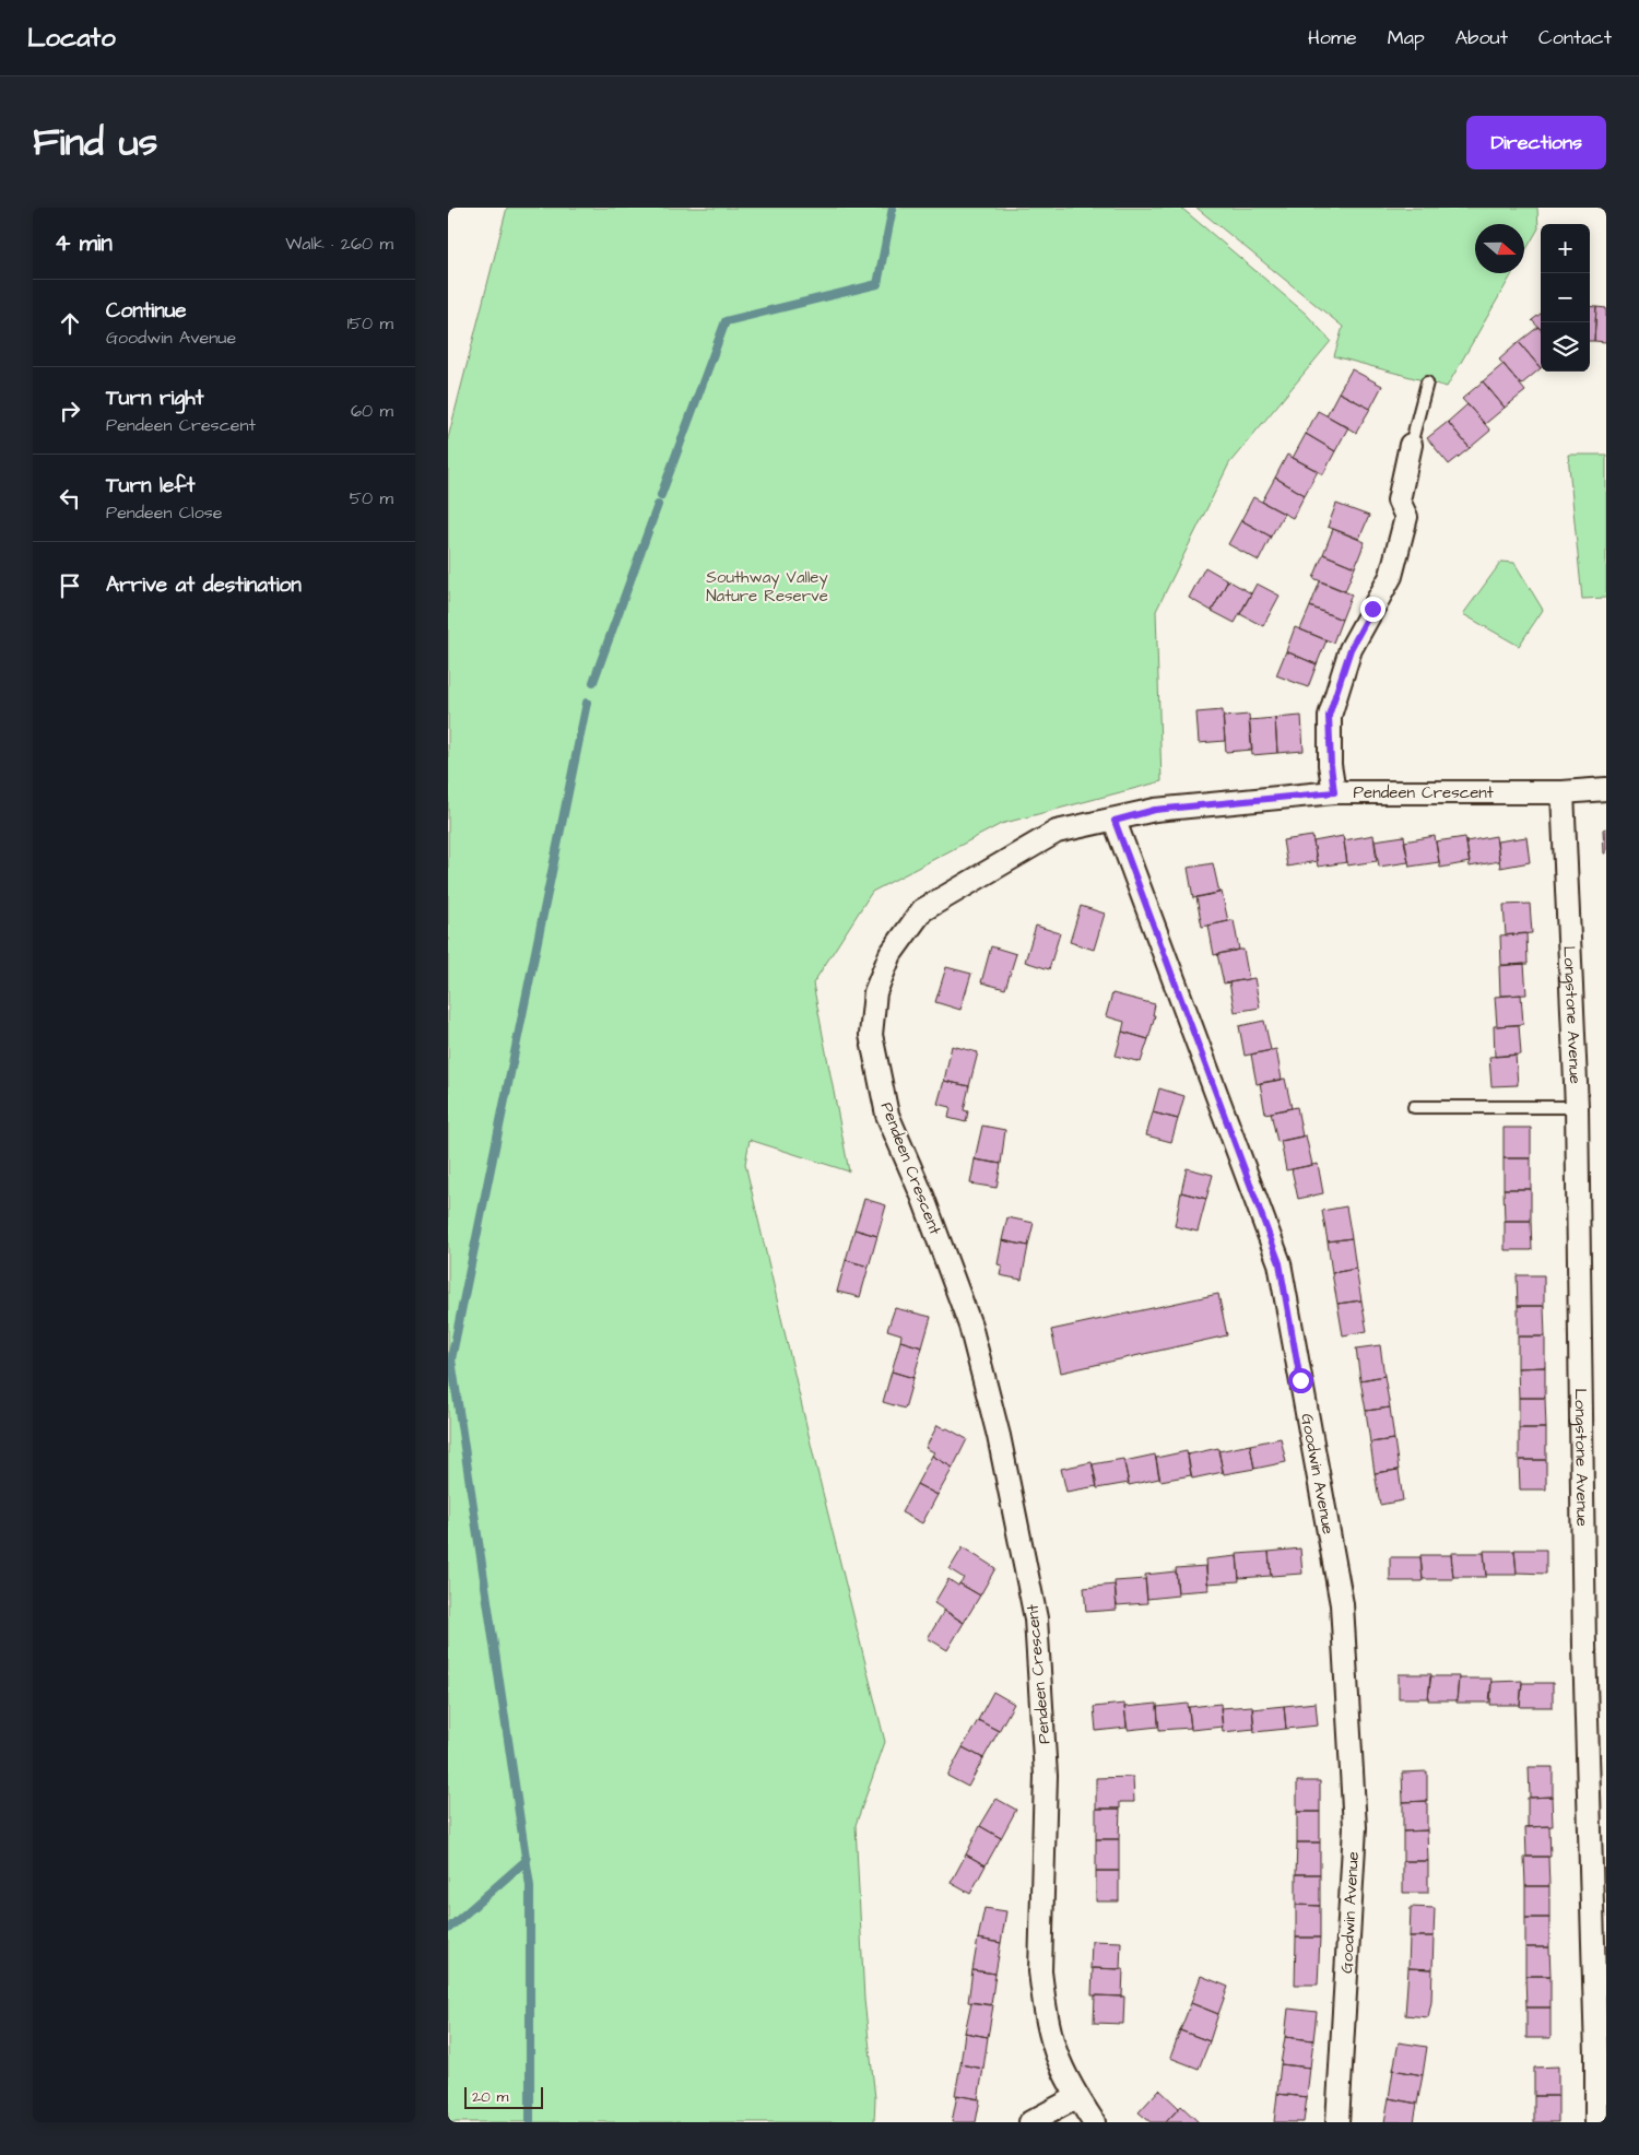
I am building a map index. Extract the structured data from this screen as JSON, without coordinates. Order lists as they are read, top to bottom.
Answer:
{
  "streets": {
    "street": ["Pendeen Crescent", "Longstone Avenue", "Goodwin Avenue"]
  },
  "crossings": [
    ["Pendeen Crescent", "Longstone Avenue"],
    ["Pendeen Crescent", "Goodwin Avenue"]
  ],
  "parks": ["Southway Valley Nature Reserve"],
  "scale_bar": "20 m",
  "north": "right",
  "page": {
    "header": "Locato",
    "nav": [
      "Home",
      "Map",
      "About",
      "Contact"
    ],
    "title": "Find us",
    "buttons": "Directions",
    "heading": ["4 min", "Walk · 260 m"],
    "map_buttons": ["+", "−"],
    "list": [
      ["Continue", "Goodwin Avenue", "150 m"],
      ["Turn right", "Pendeen Crescent", "60 m"],
      ["Turn left", "Pendeen Close", "50 m"],
      "Arrive at destination"
    ],
    "scale": "20 m"
  }
}
